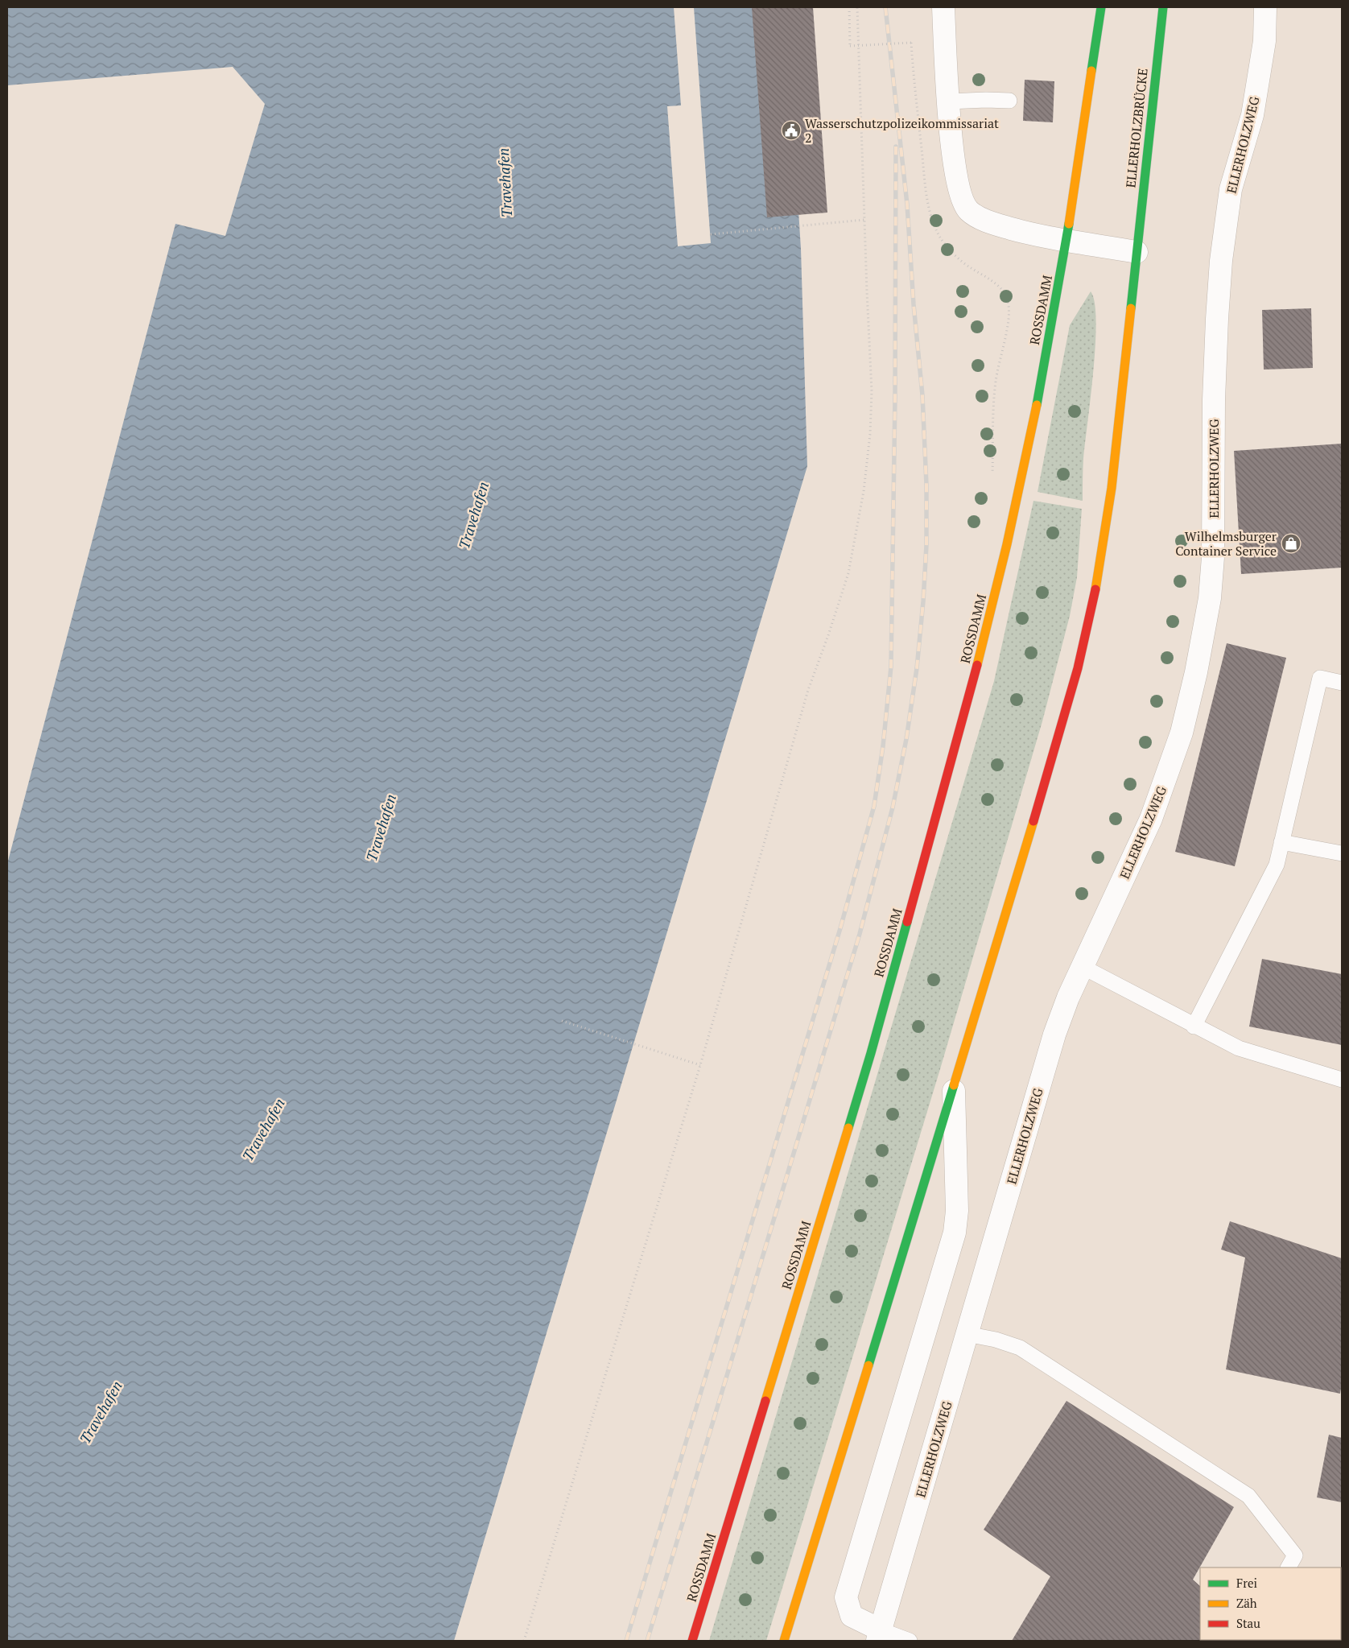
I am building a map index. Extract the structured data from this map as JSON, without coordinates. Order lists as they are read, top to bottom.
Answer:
{
  "streets": {
    "main road": ["ELLERHOLZBRÜCKE", "ROSSDAMM"],
    "street": ["ELLERHOLZWEG"]
  },
  "water": ["Travehafen"],
  "places": {
    "public building": ["Wasserschutzpolizeikommissariat 2"],
    "shop": ["Wilhelmsburger Container Service"]
  },
  "legend": ["Frei", "Zäh", "Stau"]
}
